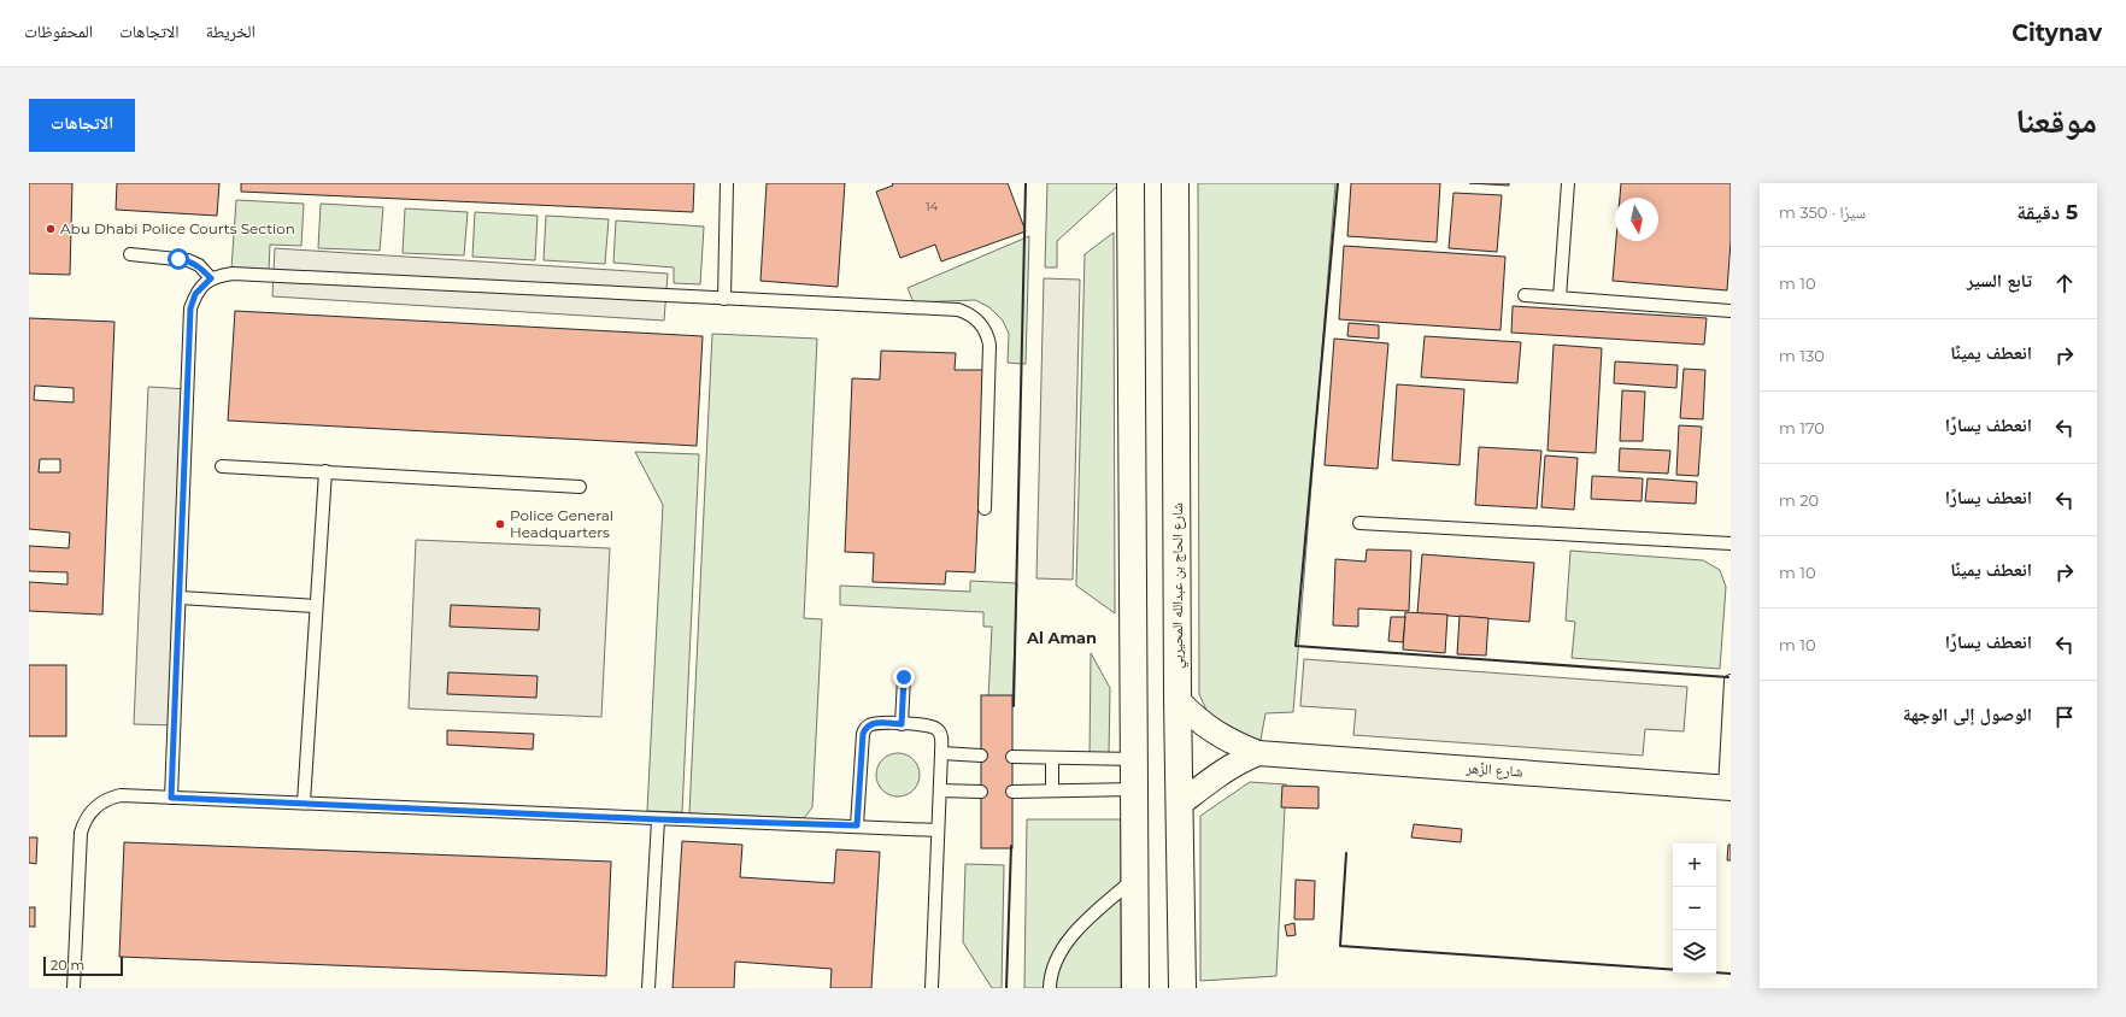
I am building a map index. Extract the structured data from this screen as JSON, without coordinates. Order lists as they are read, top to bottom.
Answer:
{
  "streets": {
    "street": ["شارع الحاج بن عبدالله المحيربي", "شارع الزَّهر"]
  },
  "crossings": [
    ["شارع الحاج بن عبدالله المحيربي", "شارع الزَّهر"]
  ],
  "districts": ["Al Aman"],
  "places": ["Abu Dhabi Police Courts Section", "Police General Headquarters"],
  "house_numbers": ["14"],
  "scale_bar": "20 m",
  "north": "bottom",
  "page": {
    "header": "Citynav",
    "nav": ["الخريطة", "الاتجاهات", "المحفوظات"],
    "title": "موقعنا",
    "buttons": "الاتجاهات",
    "heading": ["5 دقيقة", "سيرًا · 350 m"],
    "list": [
      ["تابع السير", "10 m"],
      ["انعطف يمينًا", "130 m"],
      ["انعطف يسارًا", "170 m"],
      ["انعطف يسارًا", "20 m"],
      ["انعطف يمينًا", "10 m"],
      ["انعطف يسارًا", "10 m"],
      "الوصول إلى الوجهة"
    ],
    "map_buttons": ["+", "−"],
    "scale": "20 m"
  }
}
